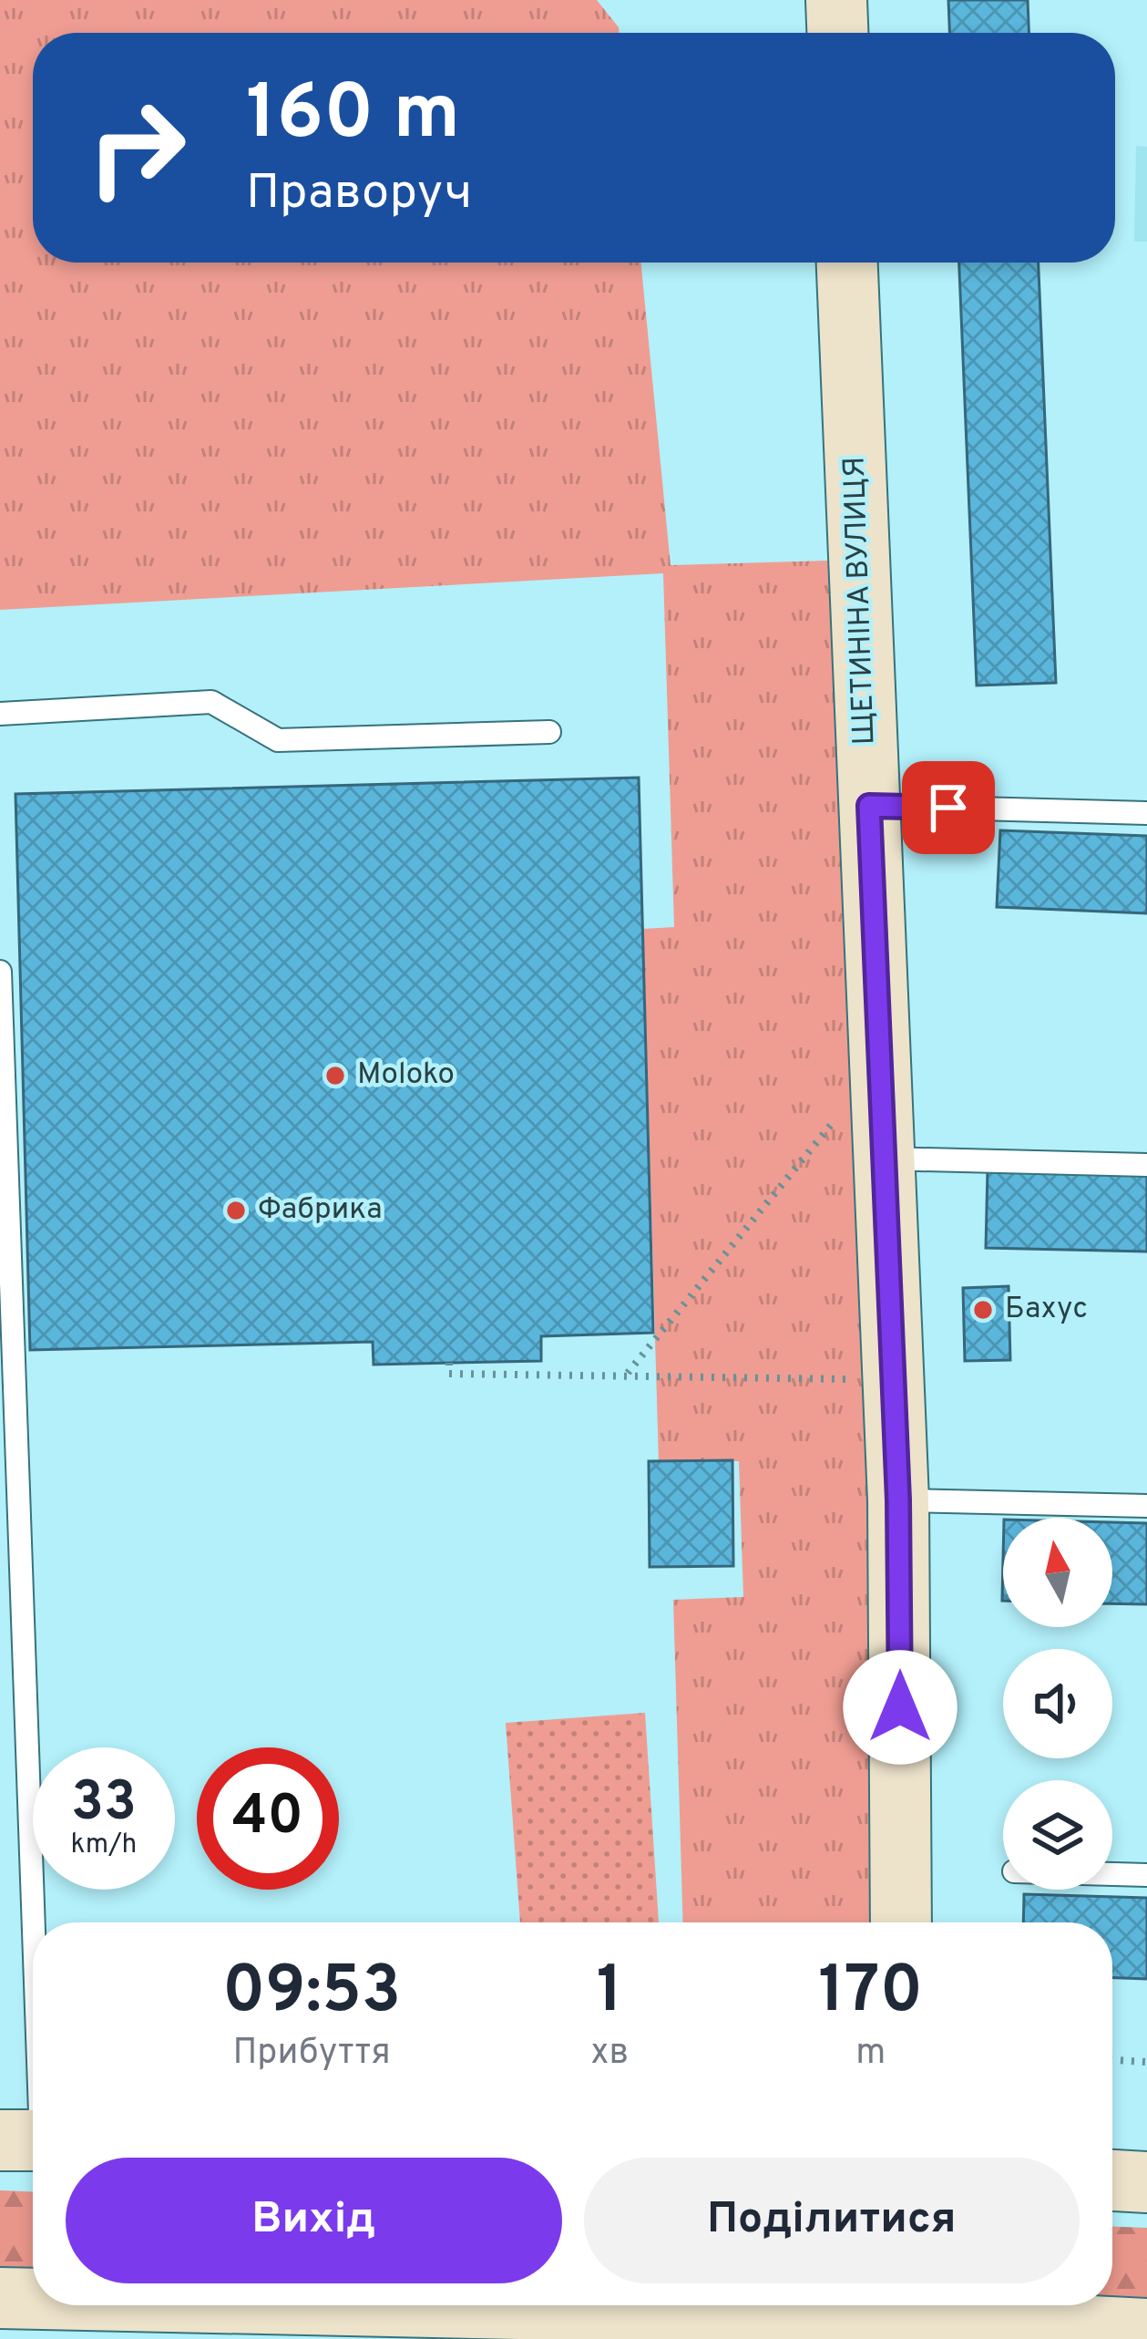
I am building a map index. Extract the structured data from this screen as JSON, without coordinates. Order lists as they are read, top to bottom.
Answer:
{
  "streets": {
    "street": ["ЩЕТИНІНА ВУЛИЦЯ"]
  },
  "places": ["Moloko", "Фабрика", "Бахус"],
  "north": "top",
  "page": {
    "turn": ["160 m", "Праворуч"],
    "speed": "33 km/h",
    "limit": "40",
    "eta": [
      "09:53",
      "Прибуття",
      "1",
      "хв",
      "170",
      "m"
    ],
    "buttons": ["Вихід", "Поділитися"]
  }
}
